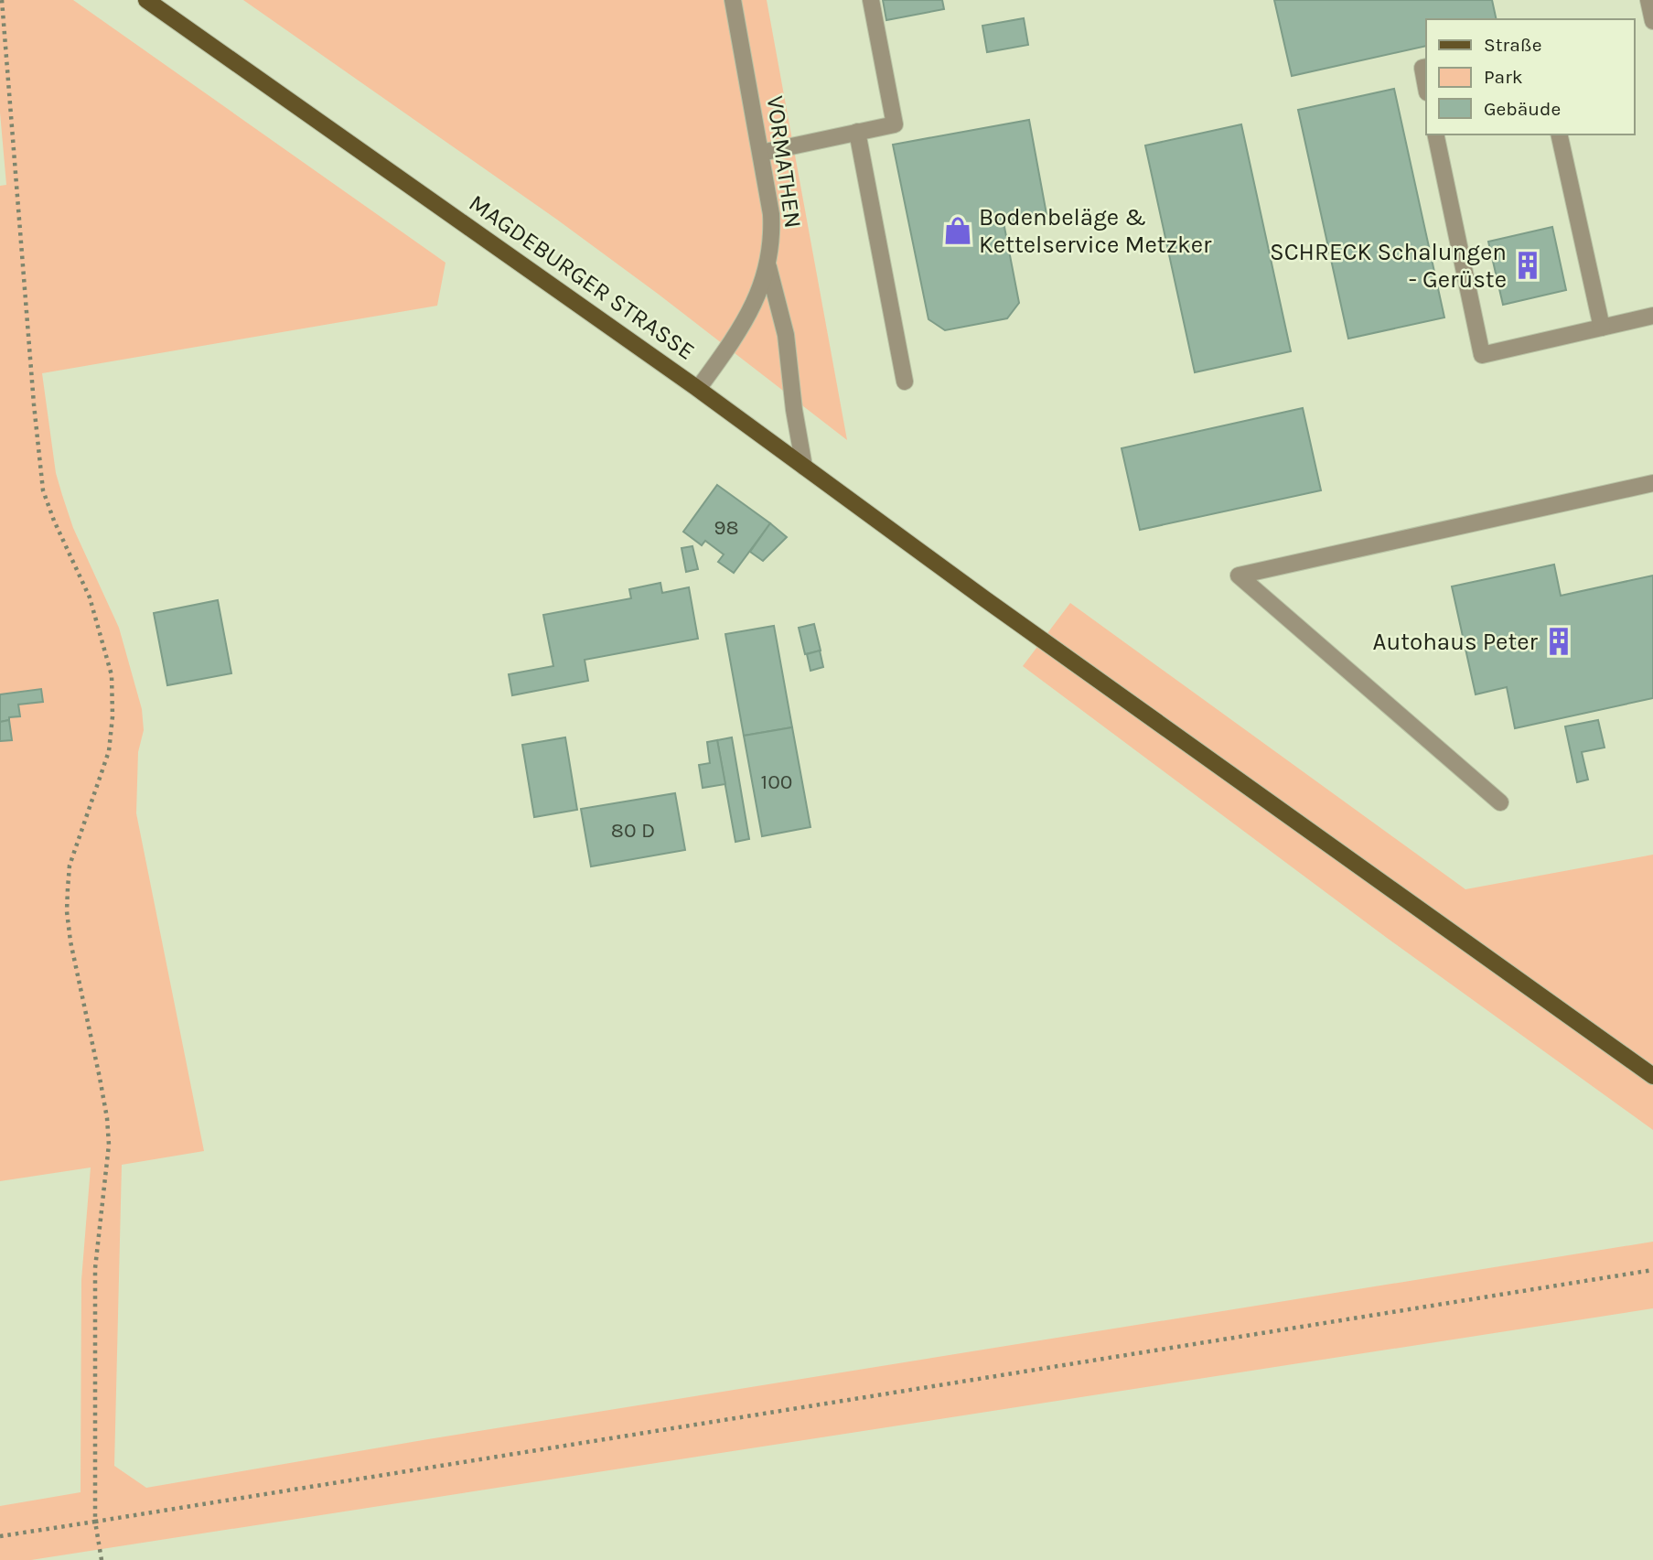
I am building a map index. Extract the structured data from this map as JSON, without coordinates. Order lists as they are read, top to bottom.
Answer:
{
  "streets": {
    "main road": ["MAGDEBURGER STRASSE"],
    "street": ["VORMATHEN"]
  },
  "crossings": [
    ["VORMATHEN", "MAGDEBURGER STRASSE"]
  ],
  "places": {
    "shop": ["Bodenbeläge & Kettelservice Metzker"],
    "building": ["SCHRECK Schalungen - Gerüste", "Autohaus Peter"]
  },
  "house_numbers": ["98", "100", "80 D"],
  "legend": ["Straße", "Park", "Gebäude"]
}
